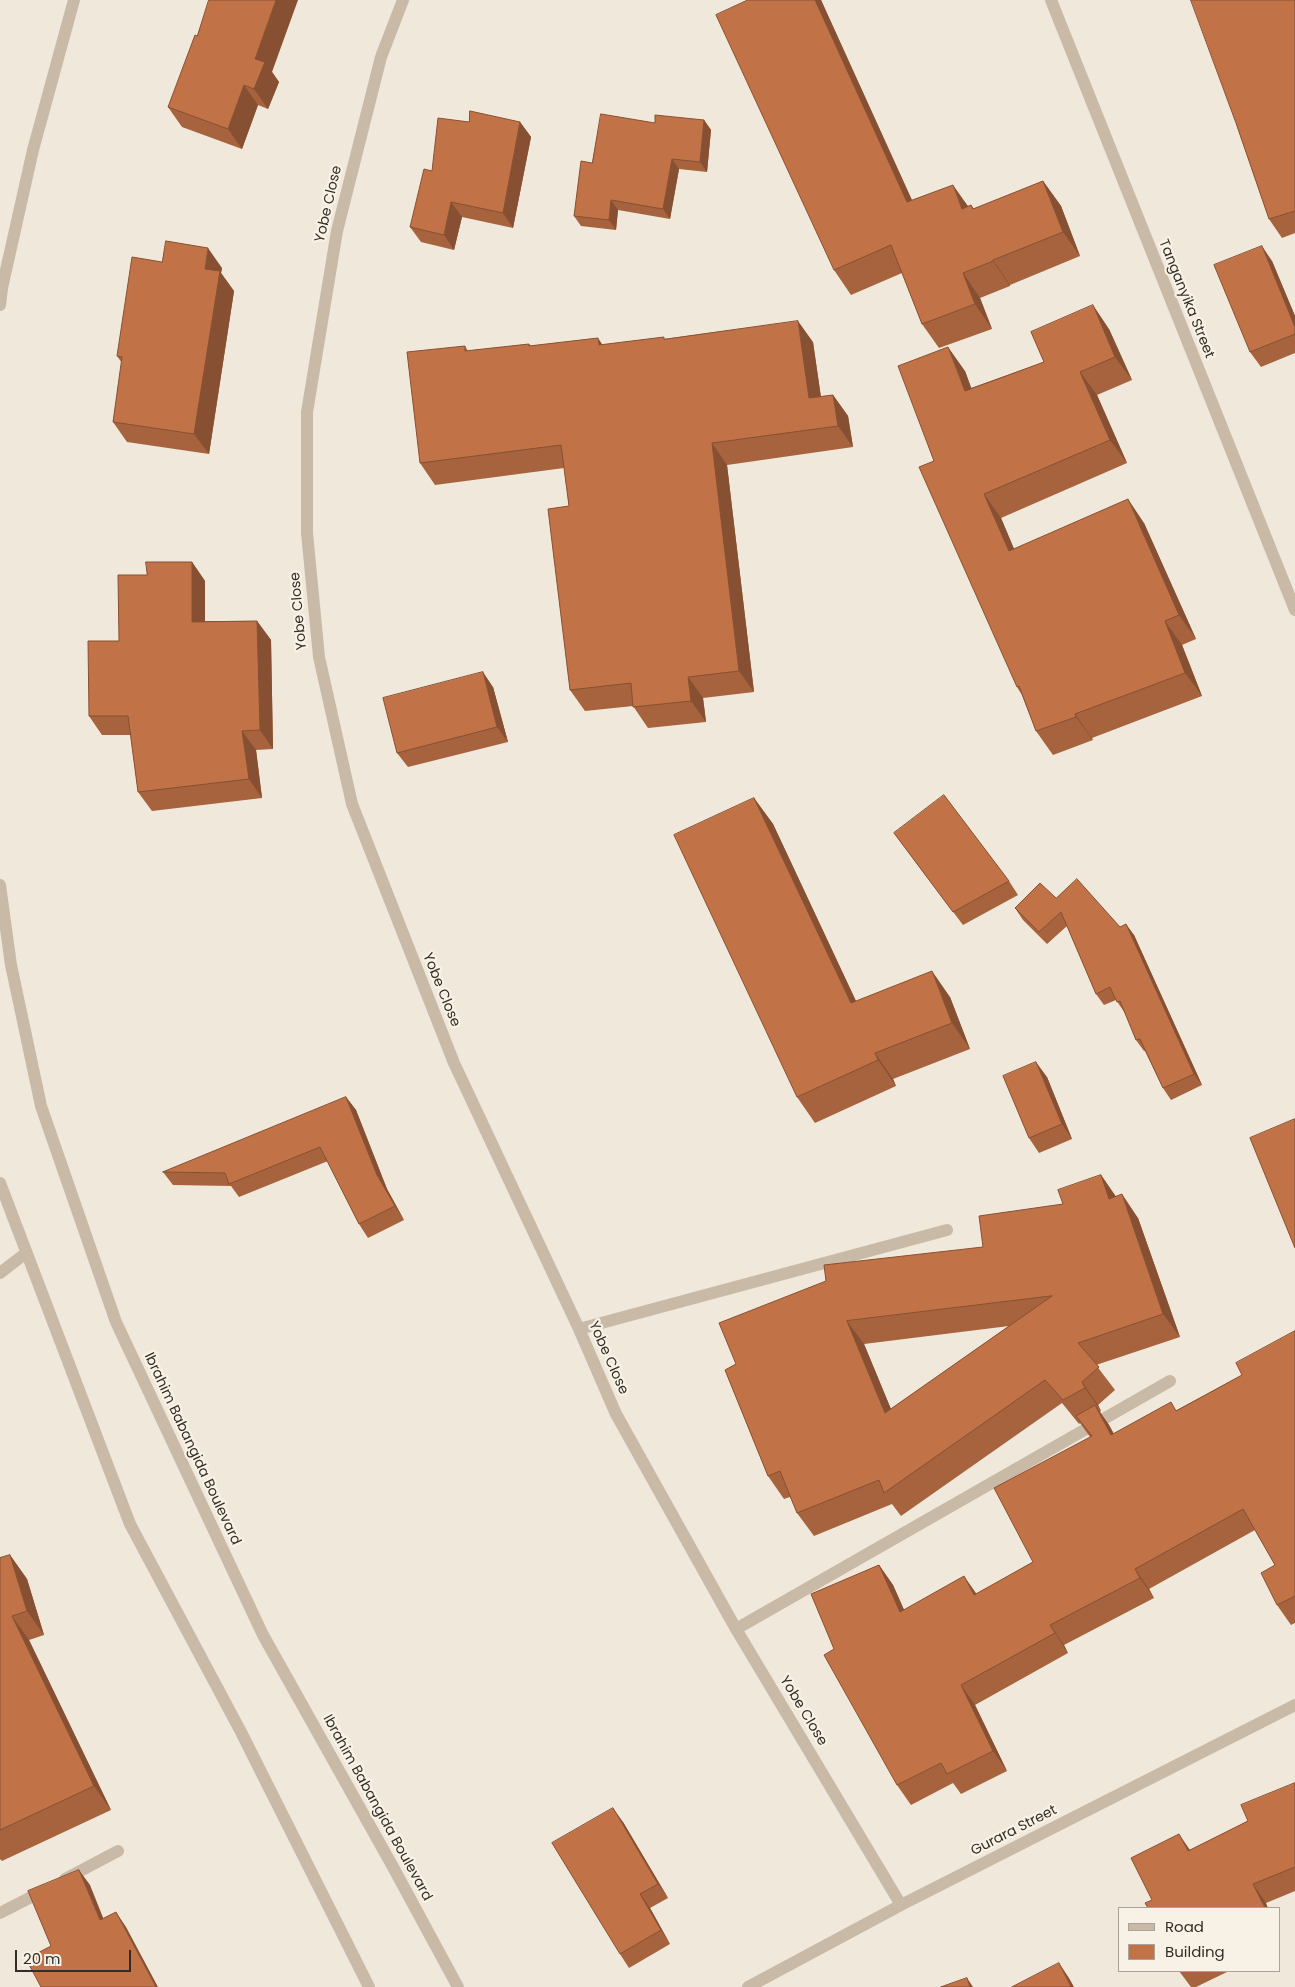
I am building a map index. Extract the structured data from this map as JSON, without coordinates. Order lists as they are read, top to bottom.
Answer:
{
  "streets": {
    "street": [
      "Yobe Close",
      "Tanganyika Street",
      "Ibrahim Babangida Boulevard",
      "Gurara Street"
    ]
  },
  "crossings": [
    ["Yobe Close", "Gurara Street"]
  ],
  "legend": ["Road", "Building"],
  "scale_bar": "20 m"
}
